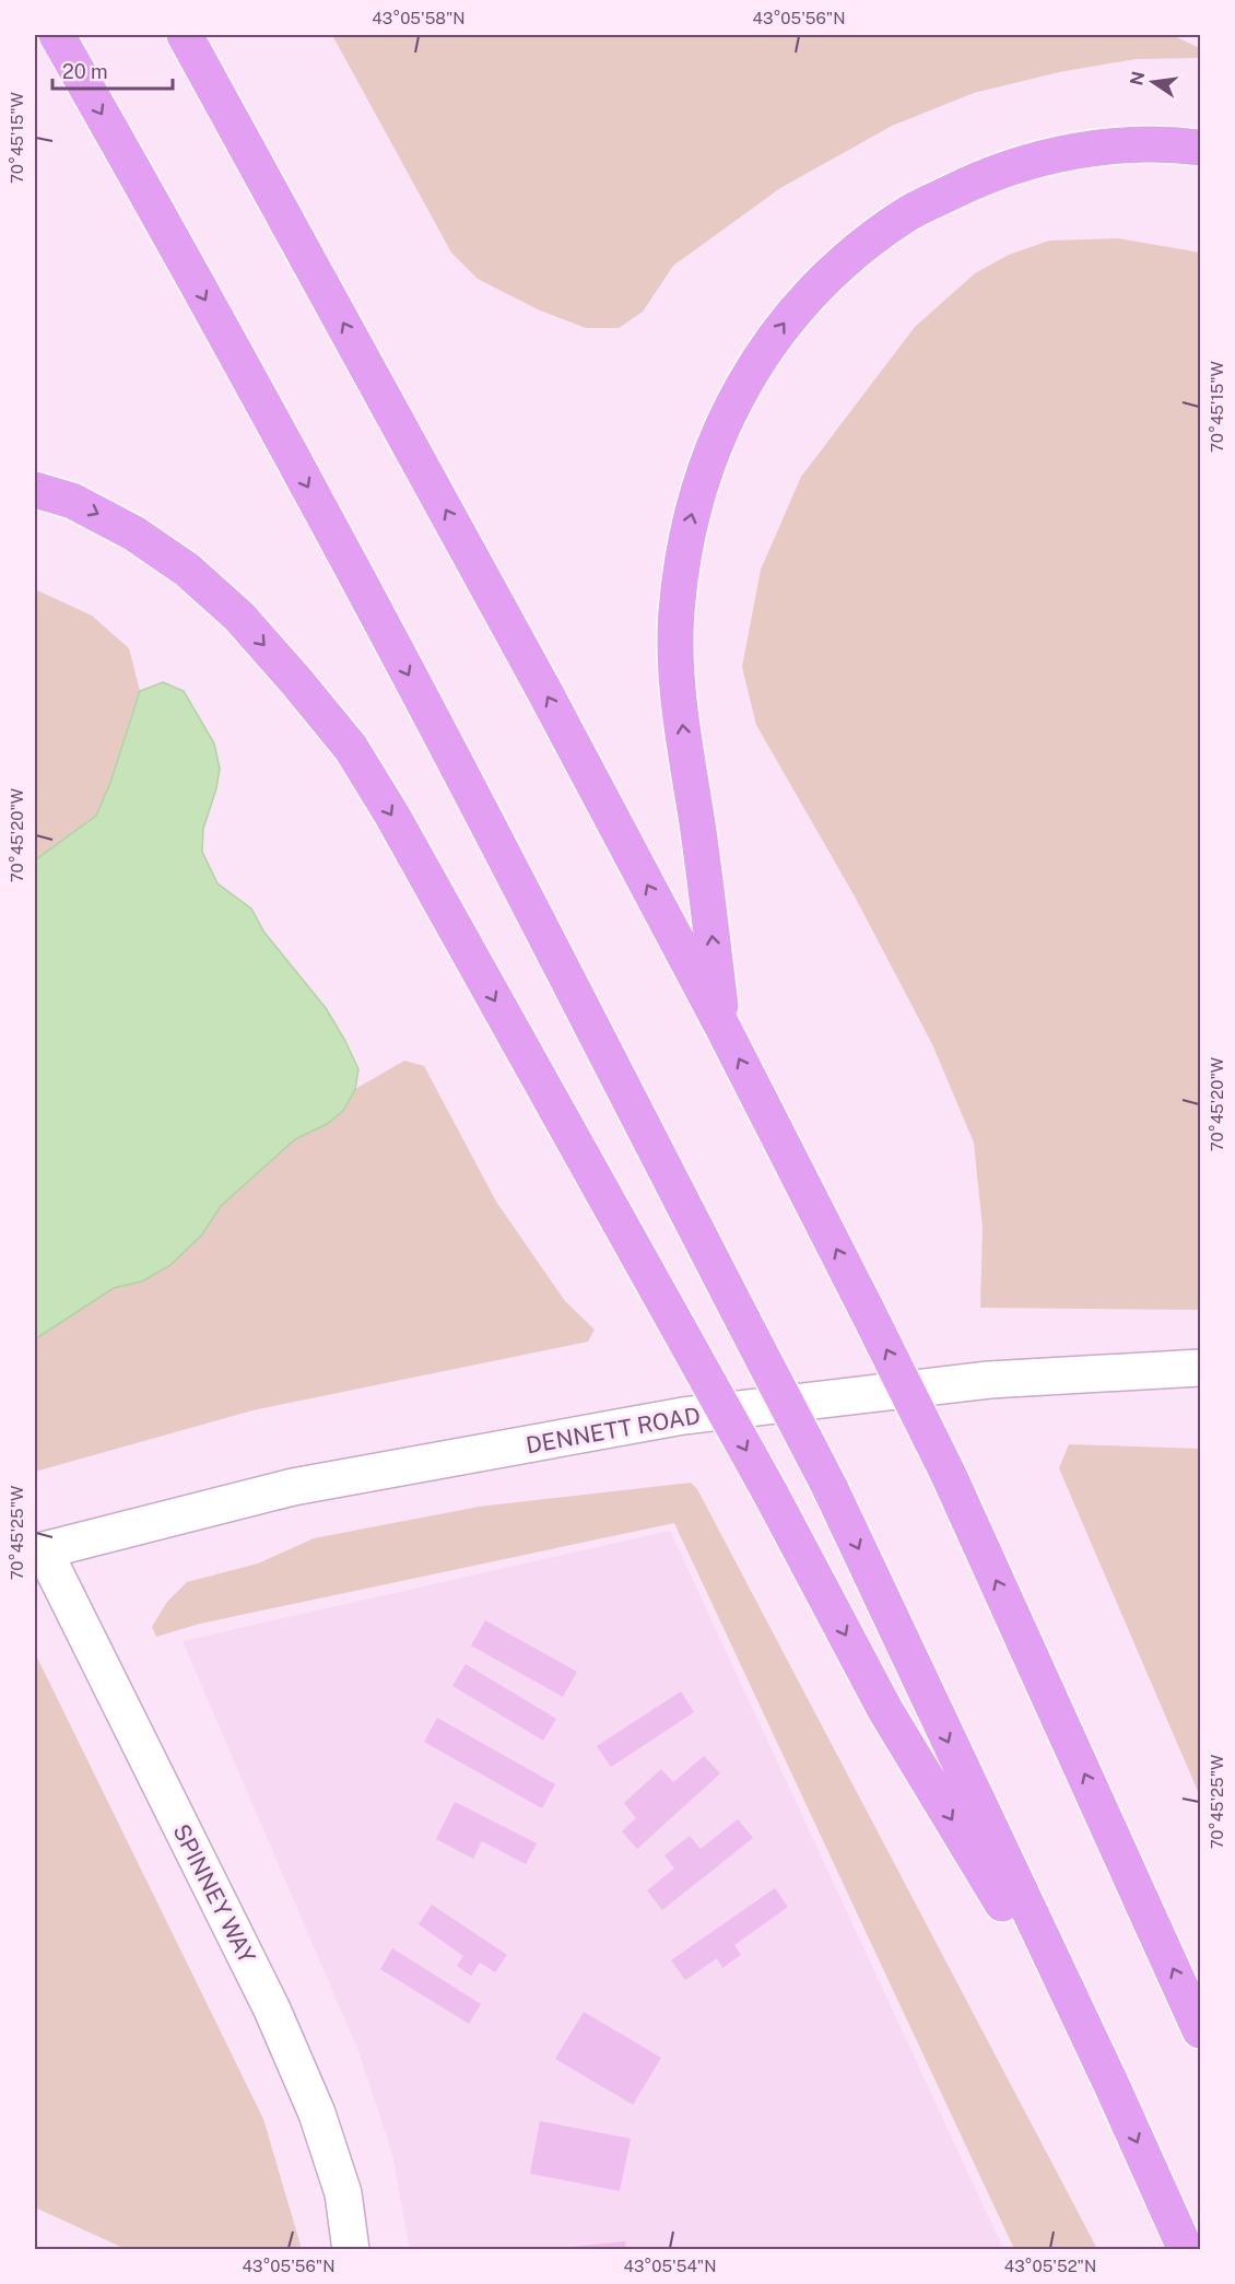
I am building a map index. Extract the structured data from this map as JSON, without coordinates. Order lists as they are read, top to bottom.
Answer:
{
  "streets": {
    "street": ["DENNETT ROAD", "SPINNEY WAY"]
  },
  "crossings": [
    ["DENNETT ROAD", "SPINNEY WAY"]
  ],
  "scale_bar": "20 m",
  "north": "left",
  "coordinates": [
    "43°05'58\"N",
    "43°05'56\"N",
    "70°45'15\"W",
    "70°45'20\"W",
    "70°45'25\"W",
    "43°05'54\"N",
    "43°05'52\"N"
  ]
}
